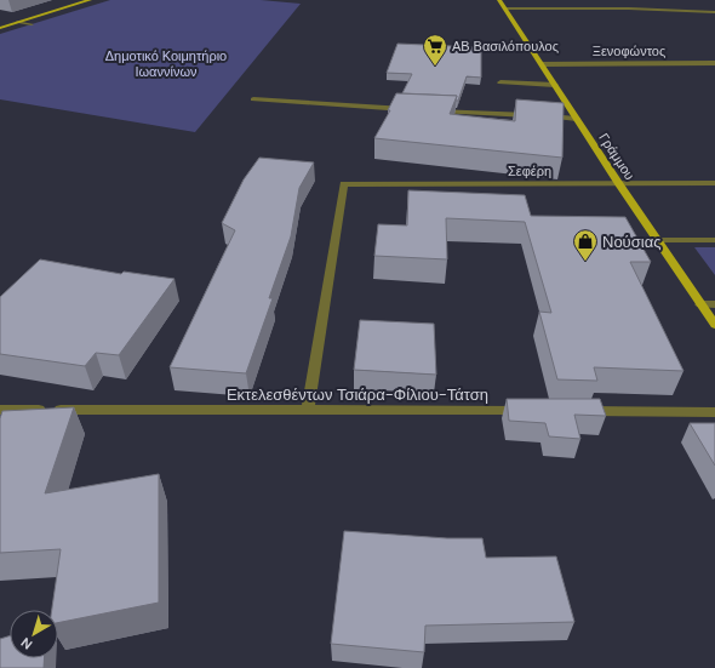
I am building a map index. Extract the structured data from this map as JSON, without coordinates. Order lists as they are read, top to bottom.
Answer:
{
  "streets": {
    "main road": ["Γράμμου"],
    "street": ["Ξενοφώντος", "Σεφέρη", "Εκτελεσθέντων Τσιάρα-Φίλιου-Τάτση"]
  },
  "crossings": [
    ["Ξενοφώντος", "Γράμμου"],
    ["Γράμμου", "Σεφέρη"],
    ["Σεφέρη", "Εκτελεσθέντων Τσιάρα-Φίλιου-Τάτση"]
  ],
  "parks": ["Δημοτικό Κοιμητήριο Ιωαννίνων"],
  "places": {
    "supermarket": ["ΑΒ Βασιλόπουλος"],
    "shop": ["Νούσιας"]
  },
  "north": "bottom left"
}
